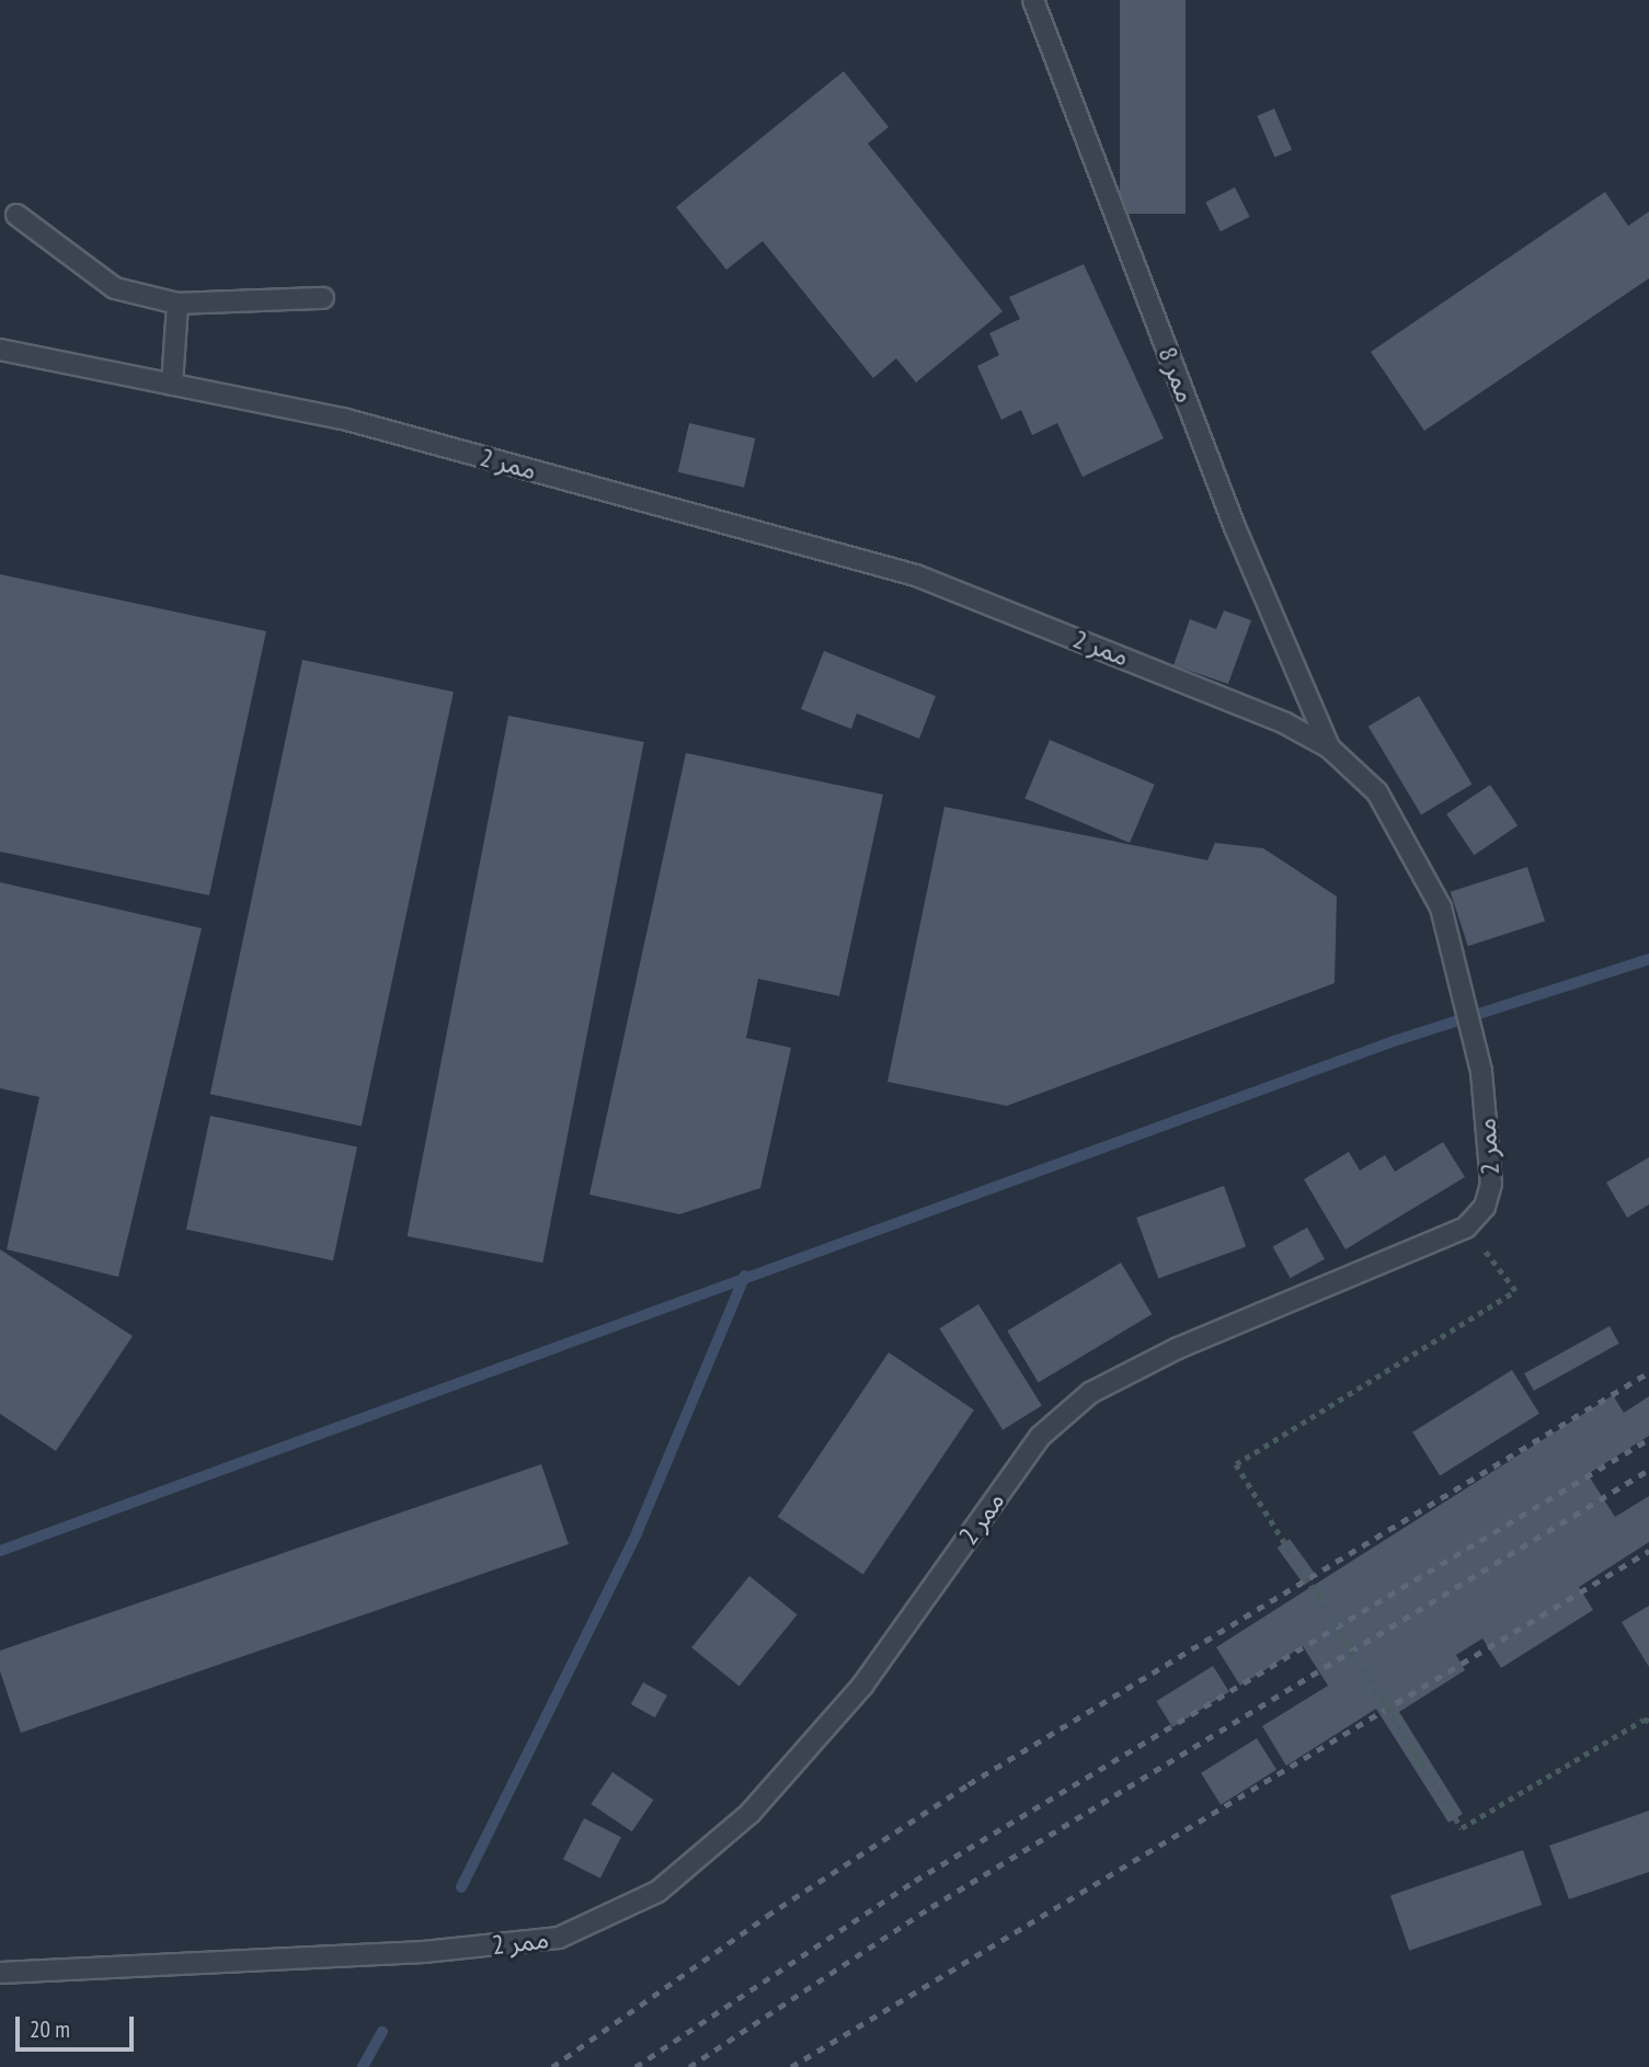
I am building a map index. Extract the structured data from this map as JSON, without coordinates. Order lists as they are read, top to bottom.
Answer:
{
  "streets": {
    "lane": ["ممر 8", "ممر 2"]
  },
  "crossings": [
    ["ممر 8", "ممر 2"]
  ],
  "scale_bar": "20 m"
}
